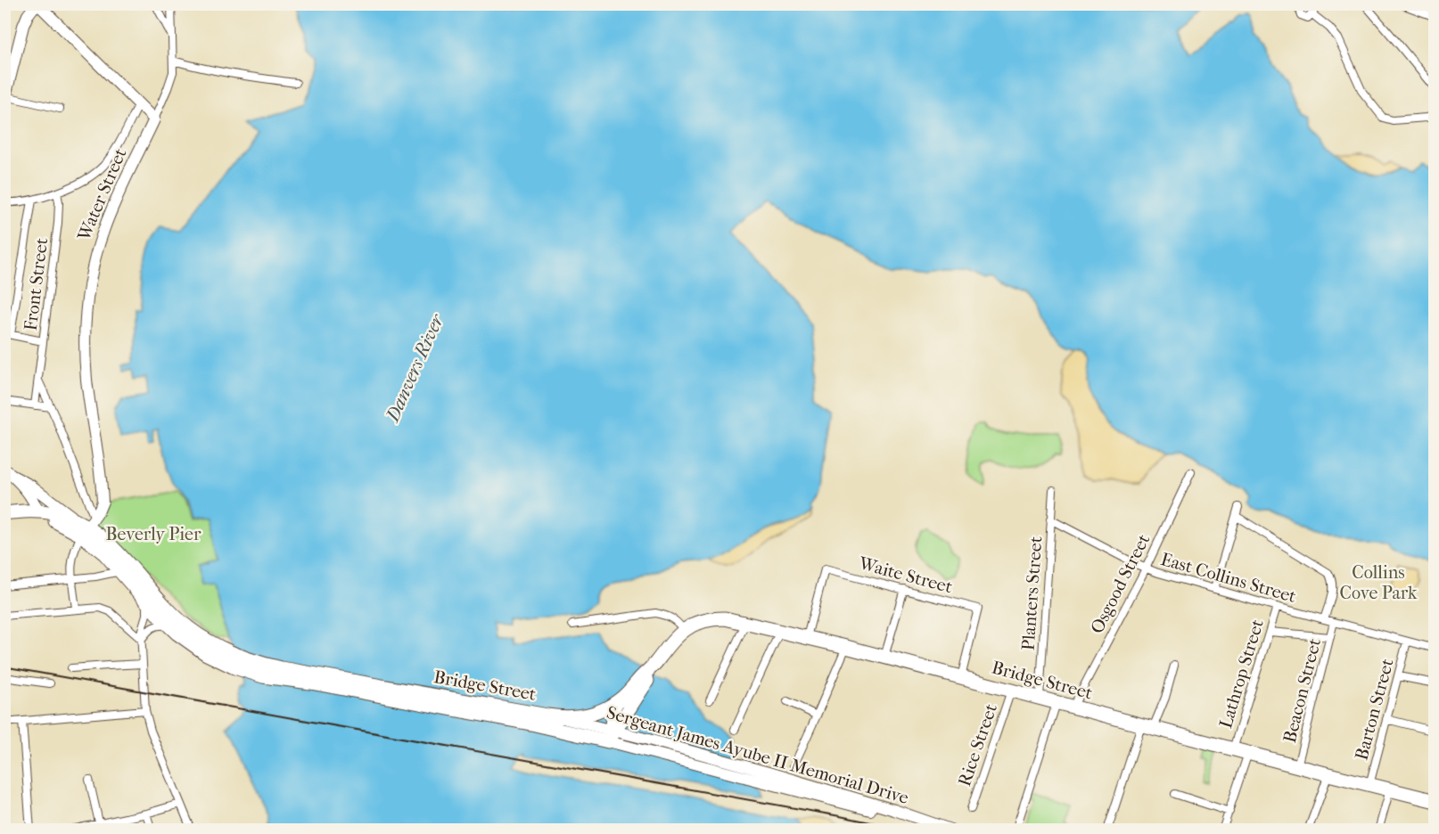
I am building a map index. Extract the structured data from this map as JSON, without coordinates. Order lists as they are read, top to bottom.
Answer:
{
  "streets": {
    "highway": ["Bridge Street"],
    "main road": ["Water Street", "Sergeant James Ayube II Memorial Drive"],
    "street": [
      "Front Street",
      "Waite Street",
      "East Collins Street",
      "Osgood Street",
      "Planters Street",
      "Lathrop Street",
      "Beacon Street",
      "Barton Street",
      "Rice Street"
    ]
  },
  "crossings": [
    ["Waite Street", "Bridge Street"],
    ["East Collins Street", "Osgood Street"],
    ["East Collins Street", "Planters Street"],
    ["East Collins Street", "Lathrop Street"],
    ["East Collins Street", "Beacon Street"],
    ["East Collins Street", "Barton Street"],
    ["Osgood Street", "Bridge Street"],
    ["Planters Street", "Bridge Street"],
    ["Lathrop Street", "Bridge Street"],
    ["Bridge Street", "Beacon Street"],
    ["Bridge Street", "Barton Street"],
    ["Bridge Street", "Rice Street"],
    ["Bridge Street", "Sergeant James Ayube II Memorial Drive"]
  ],
  "water": ["Danvers River"],
  "parks": ["Beverly Pier", "Collins Cove Park"]
}
